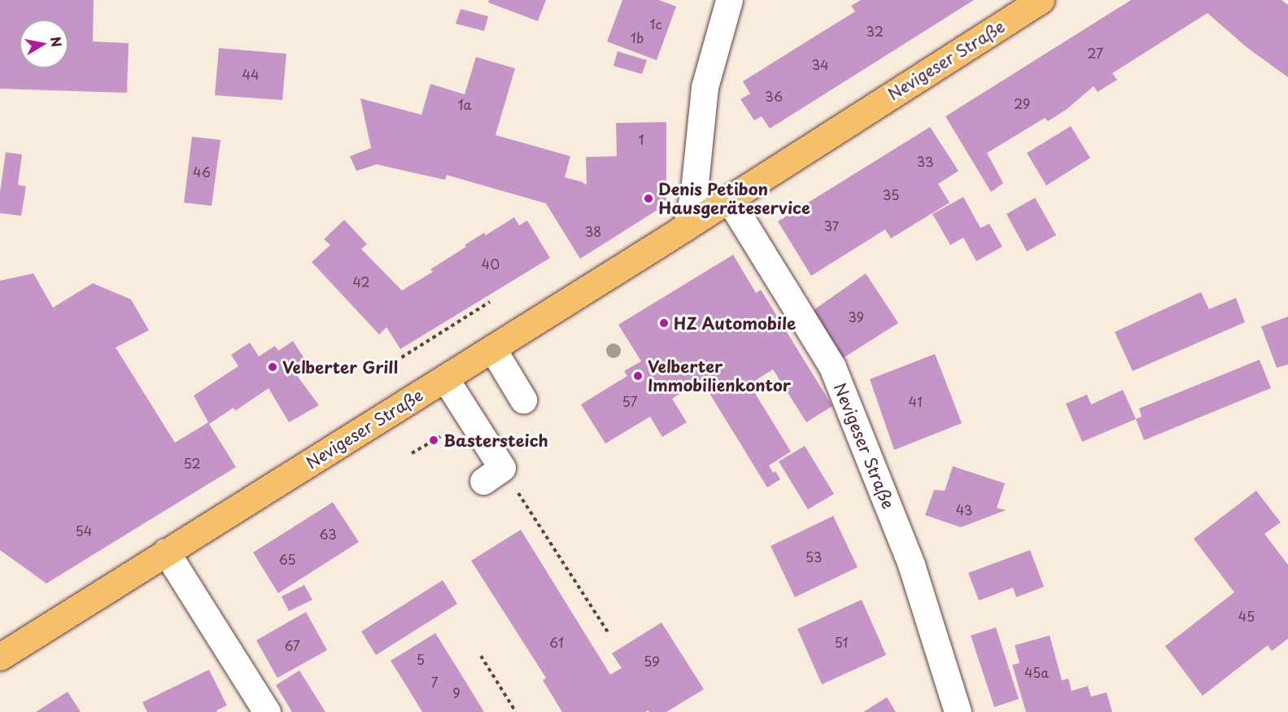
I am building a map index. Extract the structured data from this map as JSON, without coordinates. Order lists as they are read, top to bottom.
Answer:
{
  "streets": {
    "main road": ["Nevigeser Straße"]
  },
  "places": [
    "Denis Petibon Hausgeräteservice",
    "HZ Automobile",
    "Velberter Grill",
    "Velberter Immobilienkontor",
    "Bastersteich"
  ],
  "house_numbers": [
    "1c",
    "32",
    "1b",
    "27",
    "34",
    "44",
    "36",
    "29",
    "1a",
    "1",
    "33",
    "46",
    "35",
    "37",
    "38",
    "40",
    "42",
    "39",
    "57",
    "41",
    "52",
    "43",
    "54",
    "63",
    "53",
    "65",
    "45",
    "61",
    "51",
    "67",
    "5",
    "59",
    "45a",
    "7",
    "9"
  ],
  "north": "right"
}
